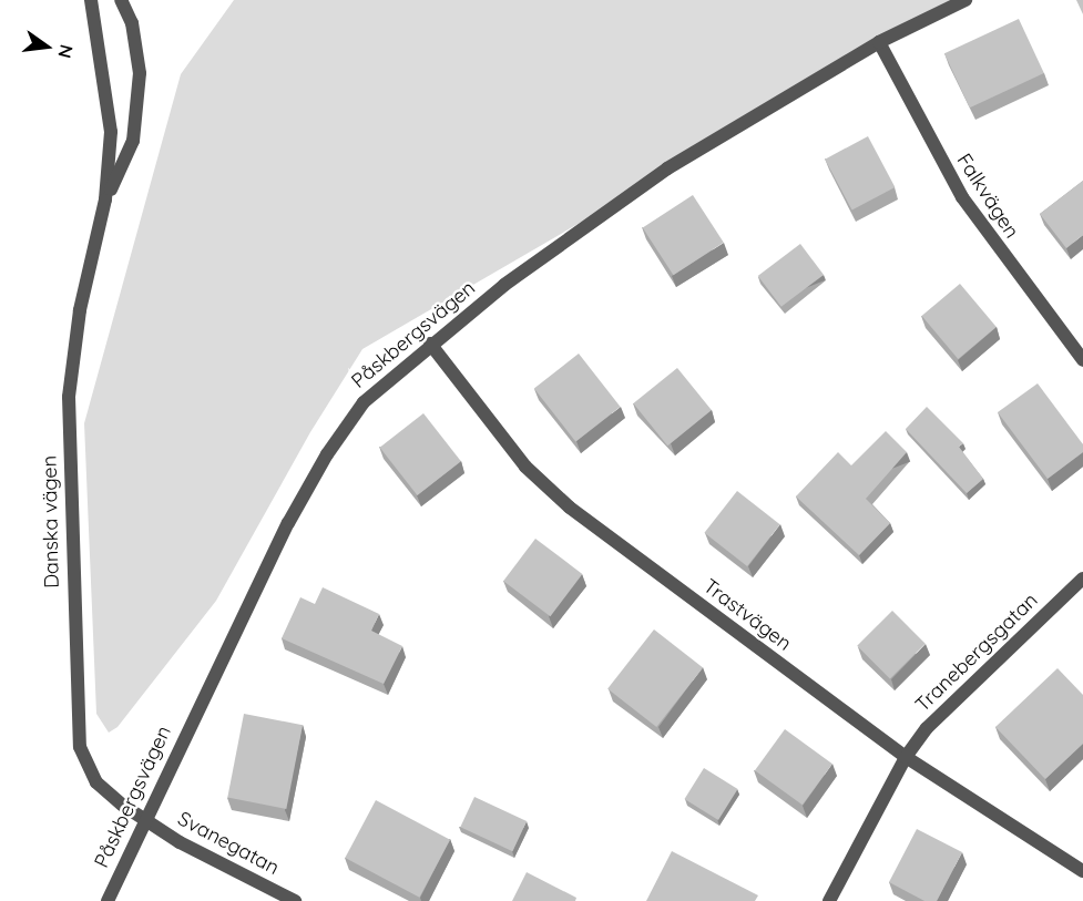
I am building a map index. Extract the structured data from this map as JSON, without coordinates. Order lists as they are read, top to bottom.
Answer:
{
  "streets": {
    "street": [
      "Falkvägen",
      "Påskbergsvägen",
      "Danska vägen",
      "Trastvägen",
      "Tranebergsgatan",
      "Svanegatan"
    ]
  },
  "crossings": [
    ["Falkvägen", "Påskbergsvägen"],
    ["Påskbergsvägen", "Danska vägen"],
    ["Påskbergsvägen", "Trastvägen"],
    ["Påskbergsvägen", "Svanegatan"],
    ["Danska vägen", "Svanegatan"],
    ["Trastvägen", "Tranebergsgatan"]
  ],
  "north": "right"
}
